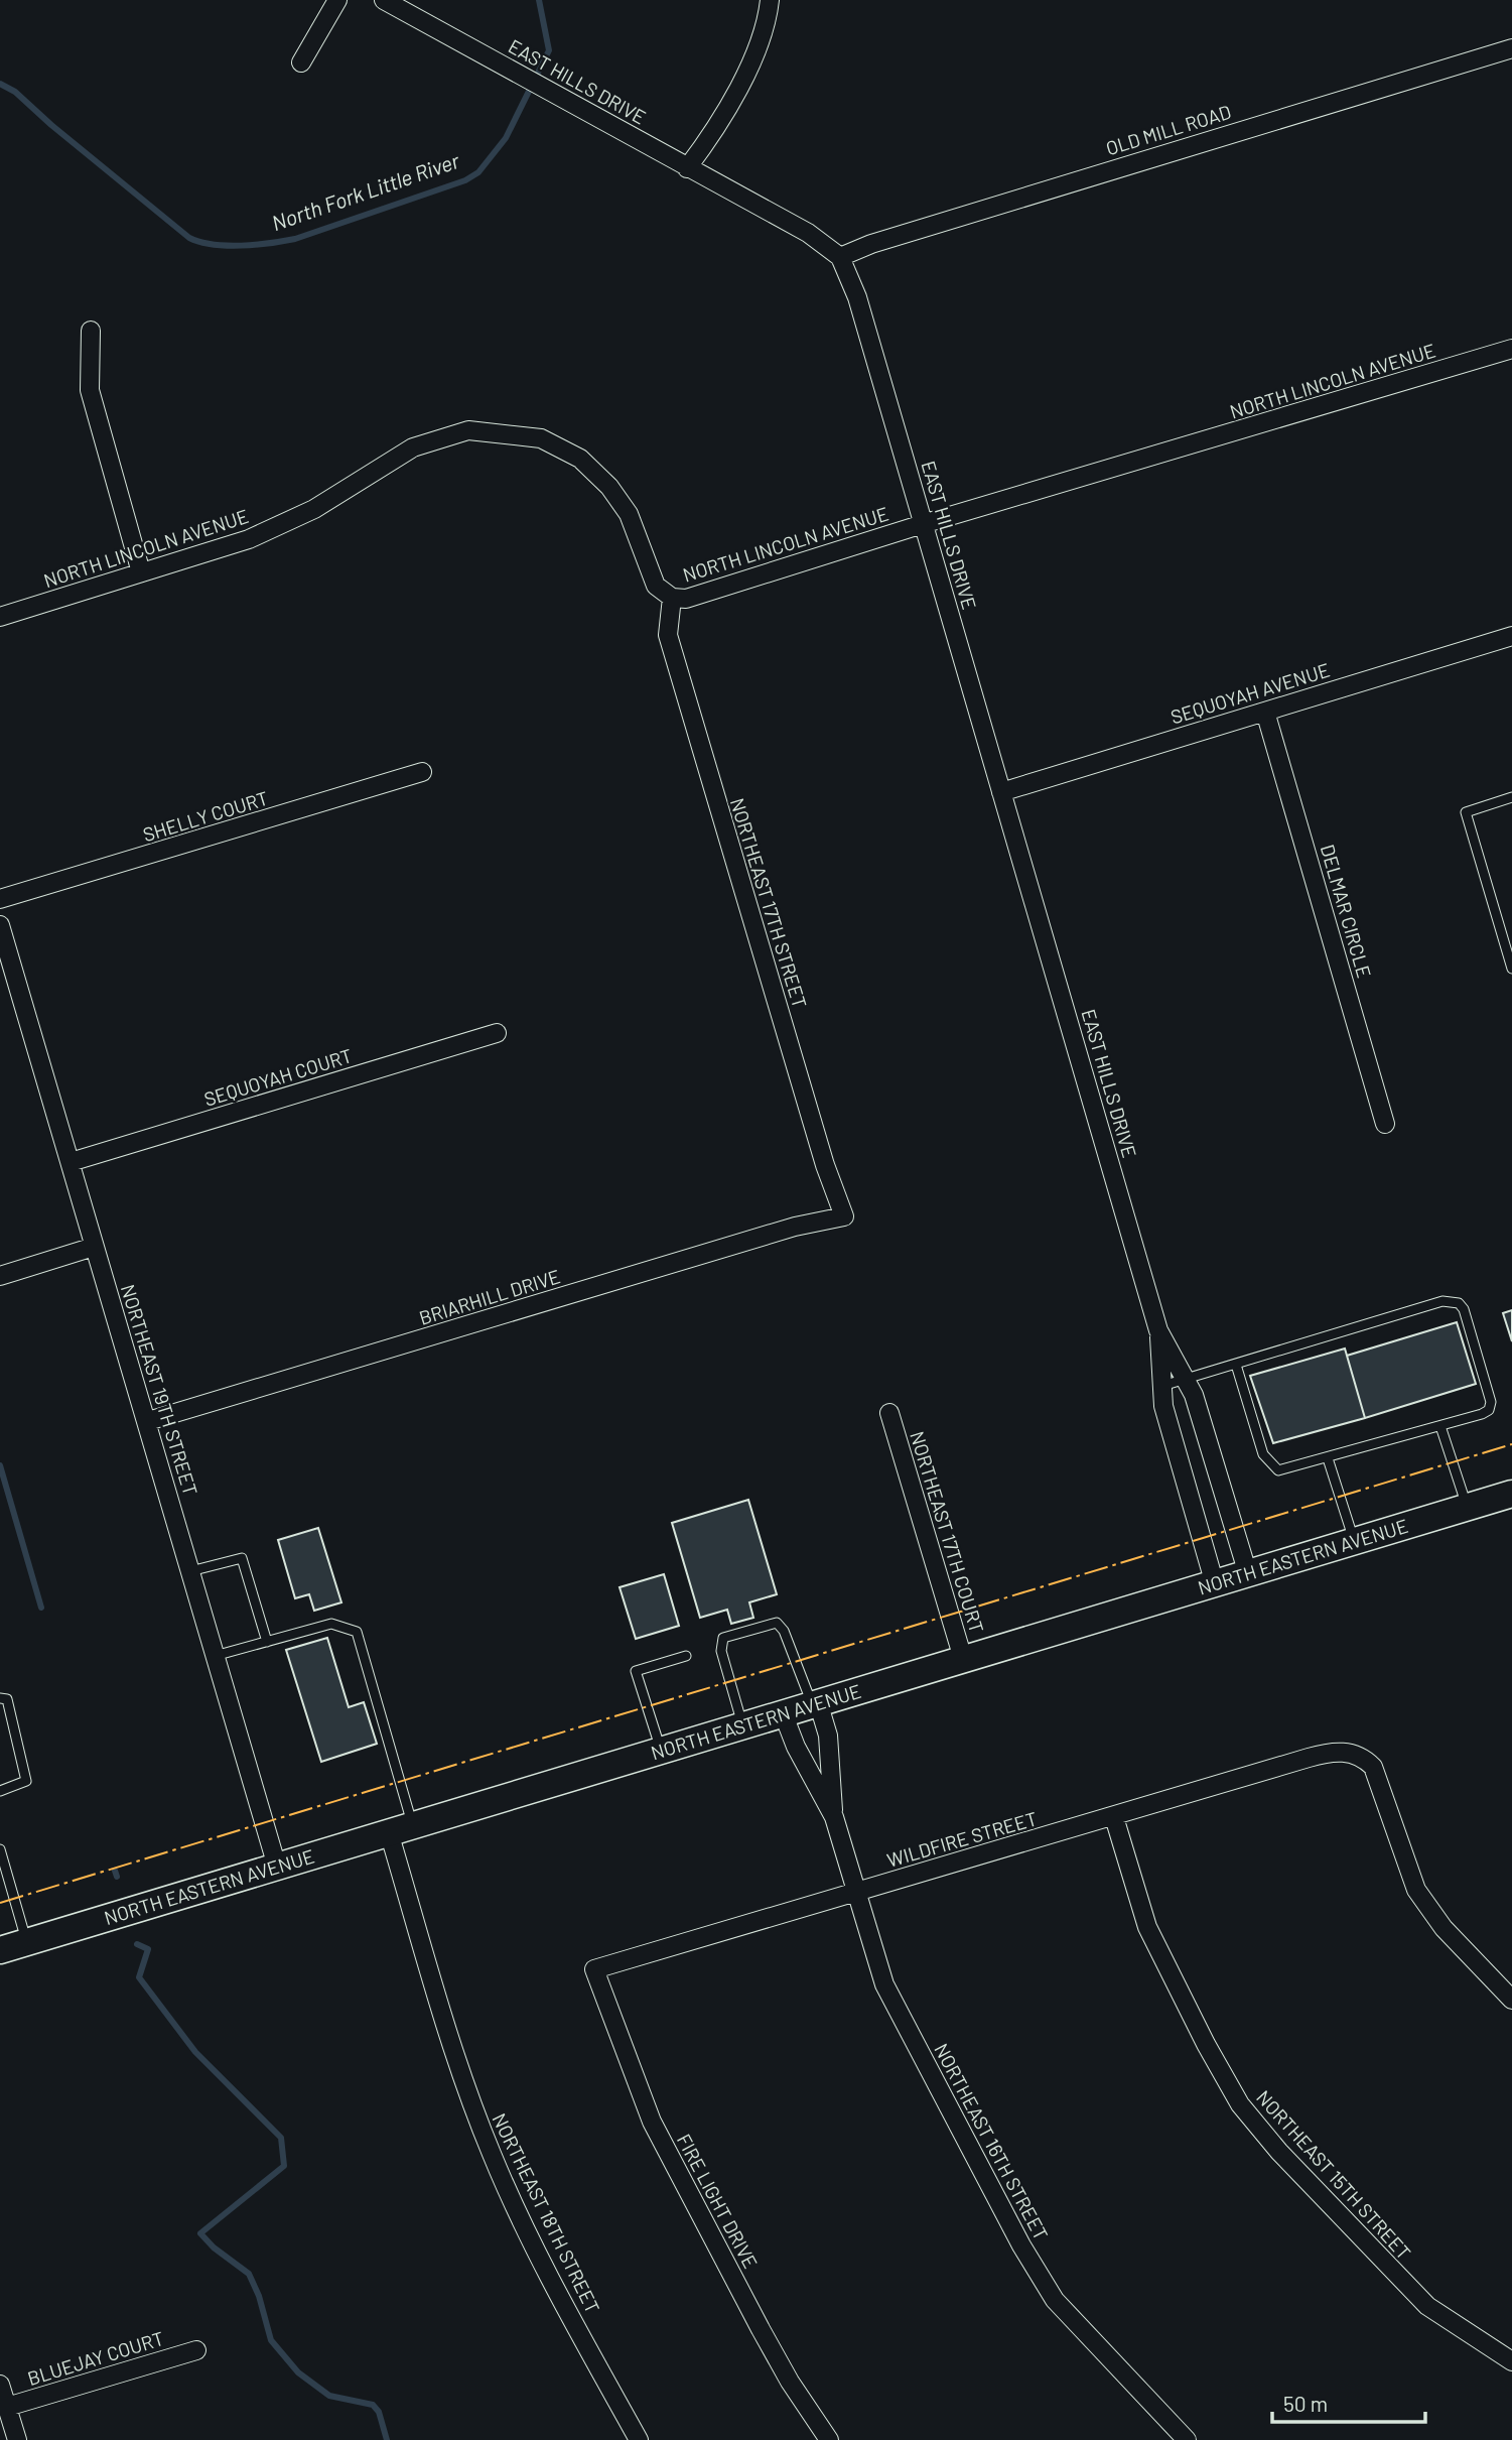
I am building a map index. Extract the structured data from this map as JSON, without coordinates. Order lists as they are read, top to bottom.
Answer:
{
  "streets": {
    "main road": ["NORTH EASTERN AVENUE"],
    "street": [
      "EAST HILLS DRIVE",
      "OLD MILL ROAD",
      "NORTH LINCOLN AVENUE",
      "SEQUOYAH AVENUE",
      "SHELLY COURT",
      "NORTHEAST 17TH STREET",
      "DELMAR CIRCLE",
      "SEQUOYAH COURT",
      "BRIARHILL DRIVE",
      "NORTHEAST 19TH STREET",
      "NORTHEAST 17TH COURT",
      "WILDFIRE STREET",
      "NORTHEAST 16TH STREET",
      "NORTHEAST 15TH STREET",
      "FIRE LIGHT DRIVE",
      "NORTHEAST 18TH STREET",
      "BLUEJAY COURT"
    ]
  },
  "crossings": [
    ["EAST HILLS DRIVE", "OLD MILL ROAD"],
    ["EAST HILLS DRIVE", "NORTH LINCOLN AVENUE"],
    ["EAST HILLS DRIVE", "SEQUOYAH AVENUE"],
    ["EAST HILLS DRIVE", "NORTH EASTERN AVENUE"],
    ["NORTH LINCOLN AVENUE", "NORTHEAST 17TH STREET"],
    ["SEQUOYAH AVENUE", "DELMAR CIRCLE"],
    ["NORTHEAST 17TH STREET", "BRIARHILL DRIVE"],
    ["SEQUOYAH COURT", "NORTHEAST 19TH STREET"],
    ["BRIARHILL DRIVE", "NORTHEAST 19TH STREET"],
    ["NORTHEAST 19TH STREET", "NORTH EASTERN AVENUE"],
    ["NORTHEAST 17TH COURT", "NORTH EASTERN AVENUE"],
    ["NORTH EASTERN AVENUE", "NORTHEAST 16TH STREET"],
    ["NORTH EASTERN AVENUE", "NORTHEAST 18TH STREET"],
    ["WILDFIRE STREET", "NORTHEAST 16TH STREET"],
    ["WILDFIRE STREET", "NORTHEAST 15TH STREET"],
    ["WILDFIRE STREET", "FIRE LIGHT DRIVE"]
  ],
  "water": ["North Fork Little River"],
  "scale_bar": "50 m"
}
